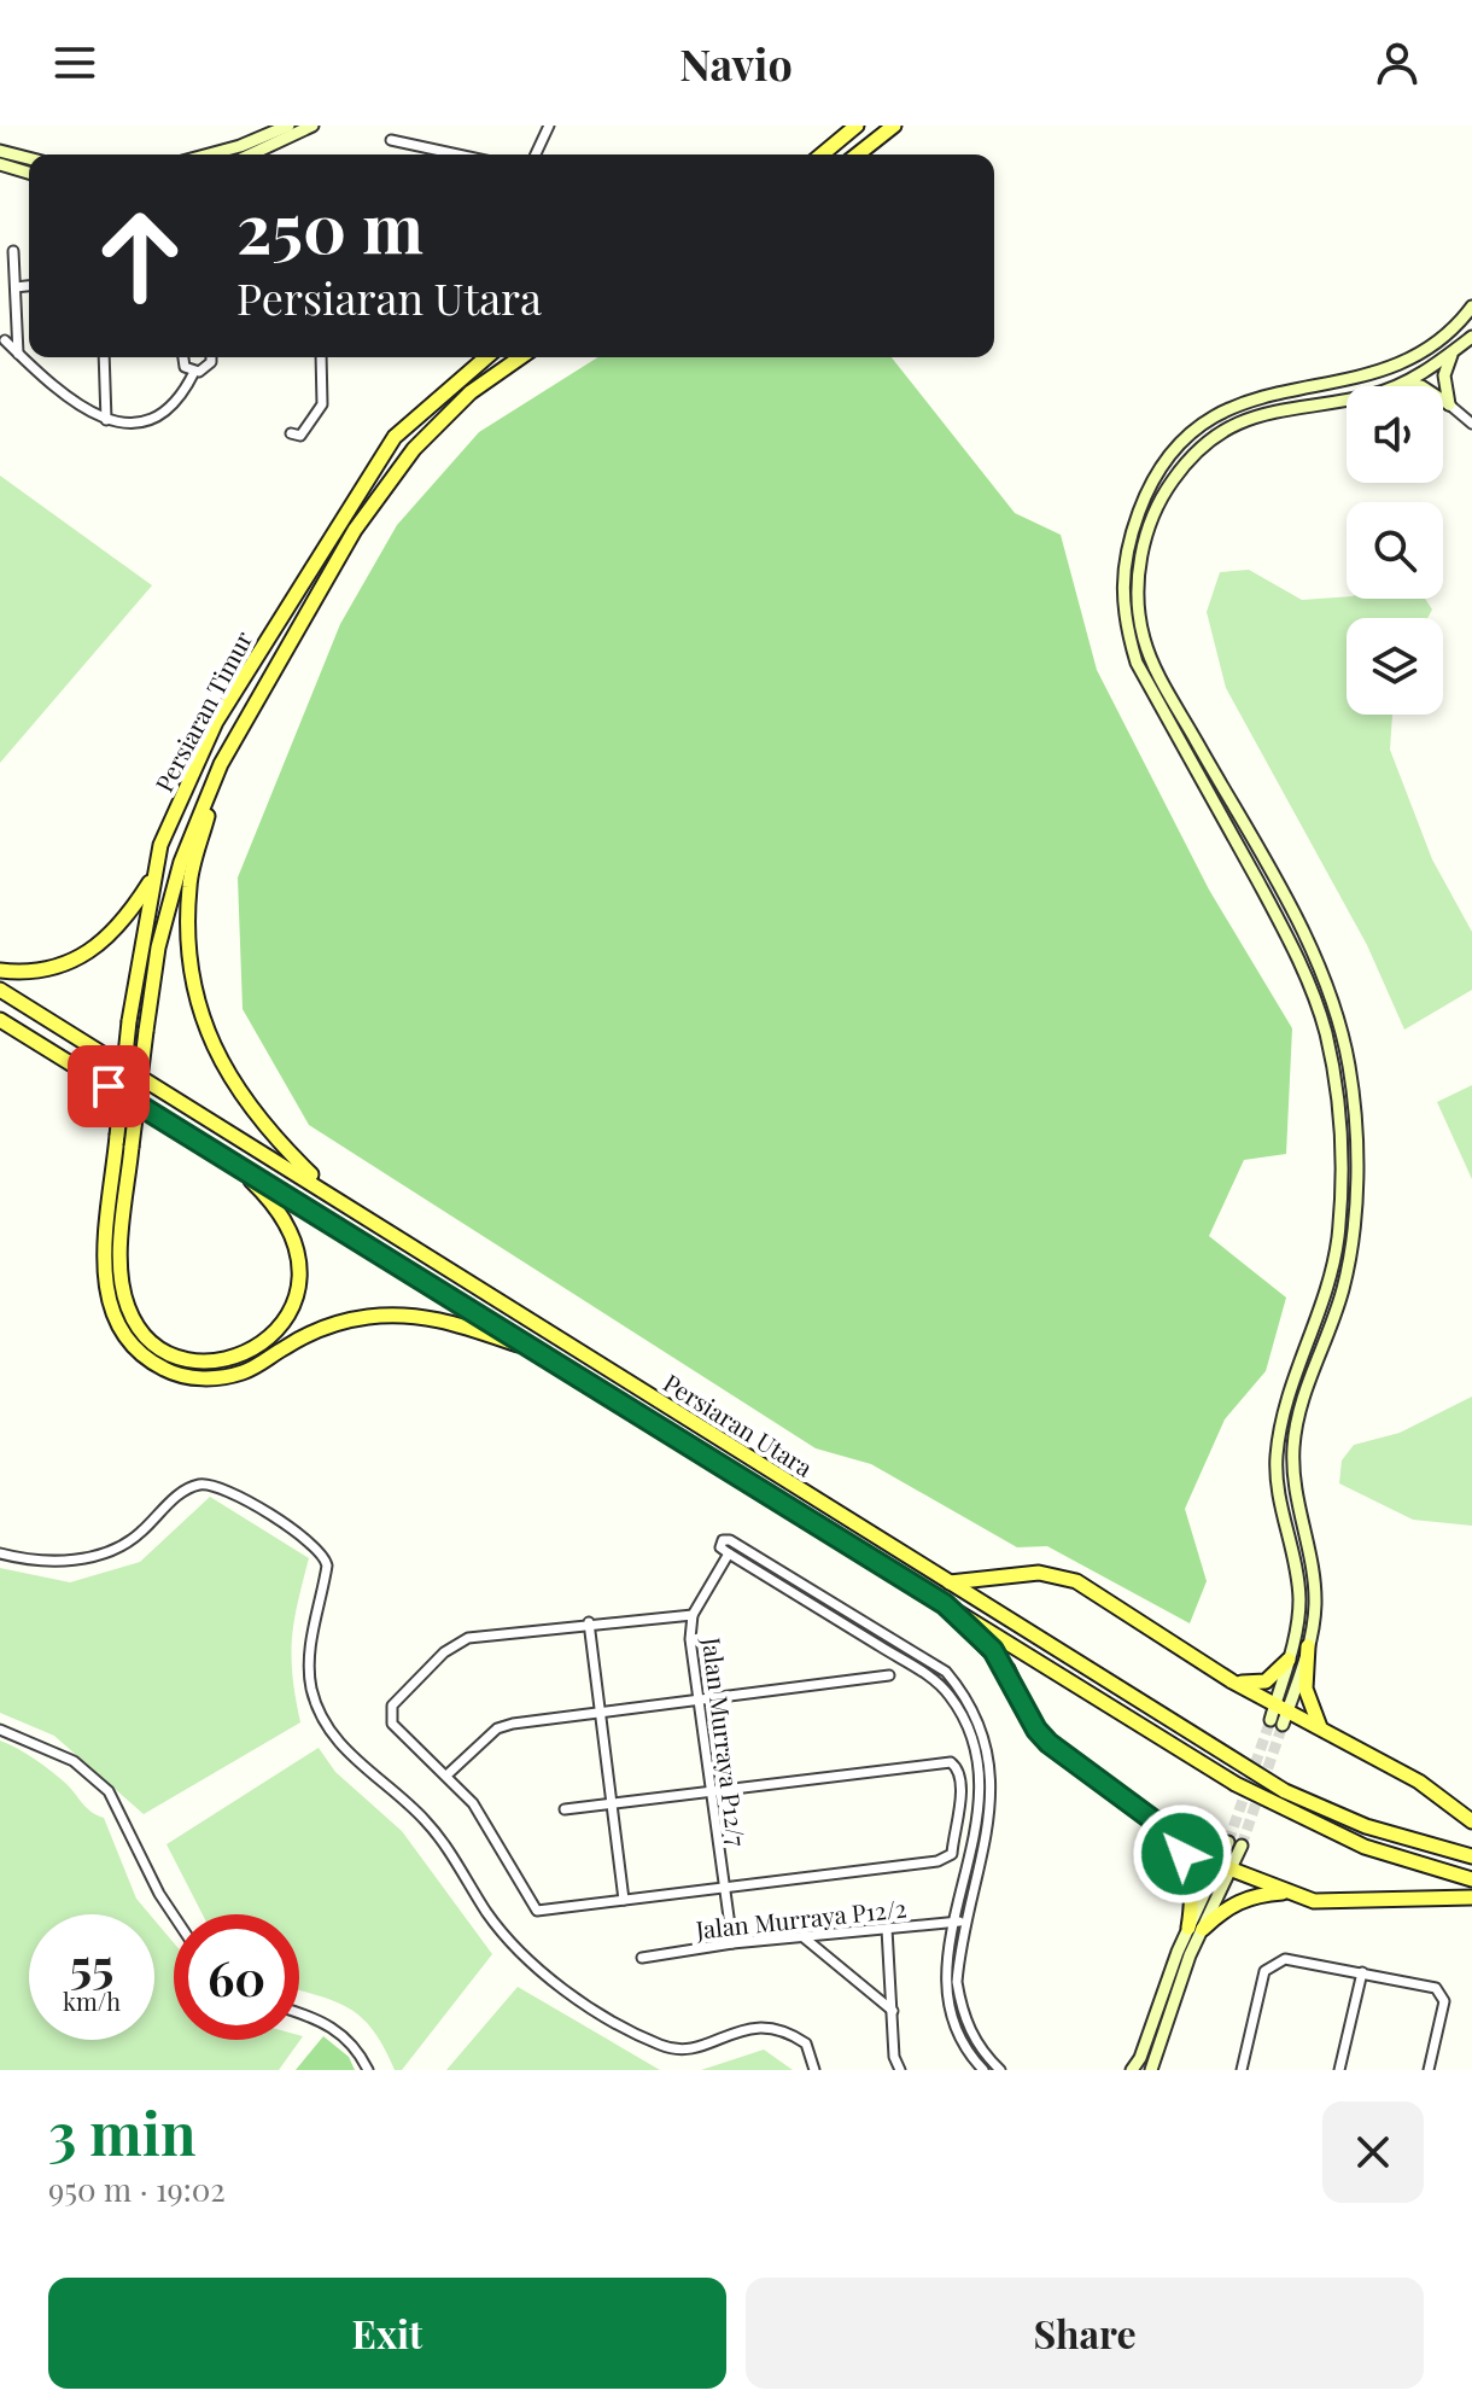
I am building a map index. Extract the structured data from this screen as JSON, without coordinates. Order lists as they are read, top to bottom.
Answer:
{
  "streets": {
    "main road": ["Persiaran Timur", "Persiaran Utara"],
    "street": ["Jalan Murraya P12/7", "Jalan Murraya P12/2"]
  },
  "crossings": [
    ["Persiaran Timur", "Persiaran Utara"],
    ["Jalan Murraya P12/7", "Jalan Murraya P12/2"]
  ],
  "page": {
    "header": "Navio",
    "turn": ["250 m", "Persiaran Utara"],
    "speed": "55 km/h",
    "limit": "60",
    "heading": ["3 min", "950 m · 19:02"],
    "buttons": ["Exit", "Share"]
  }
}
